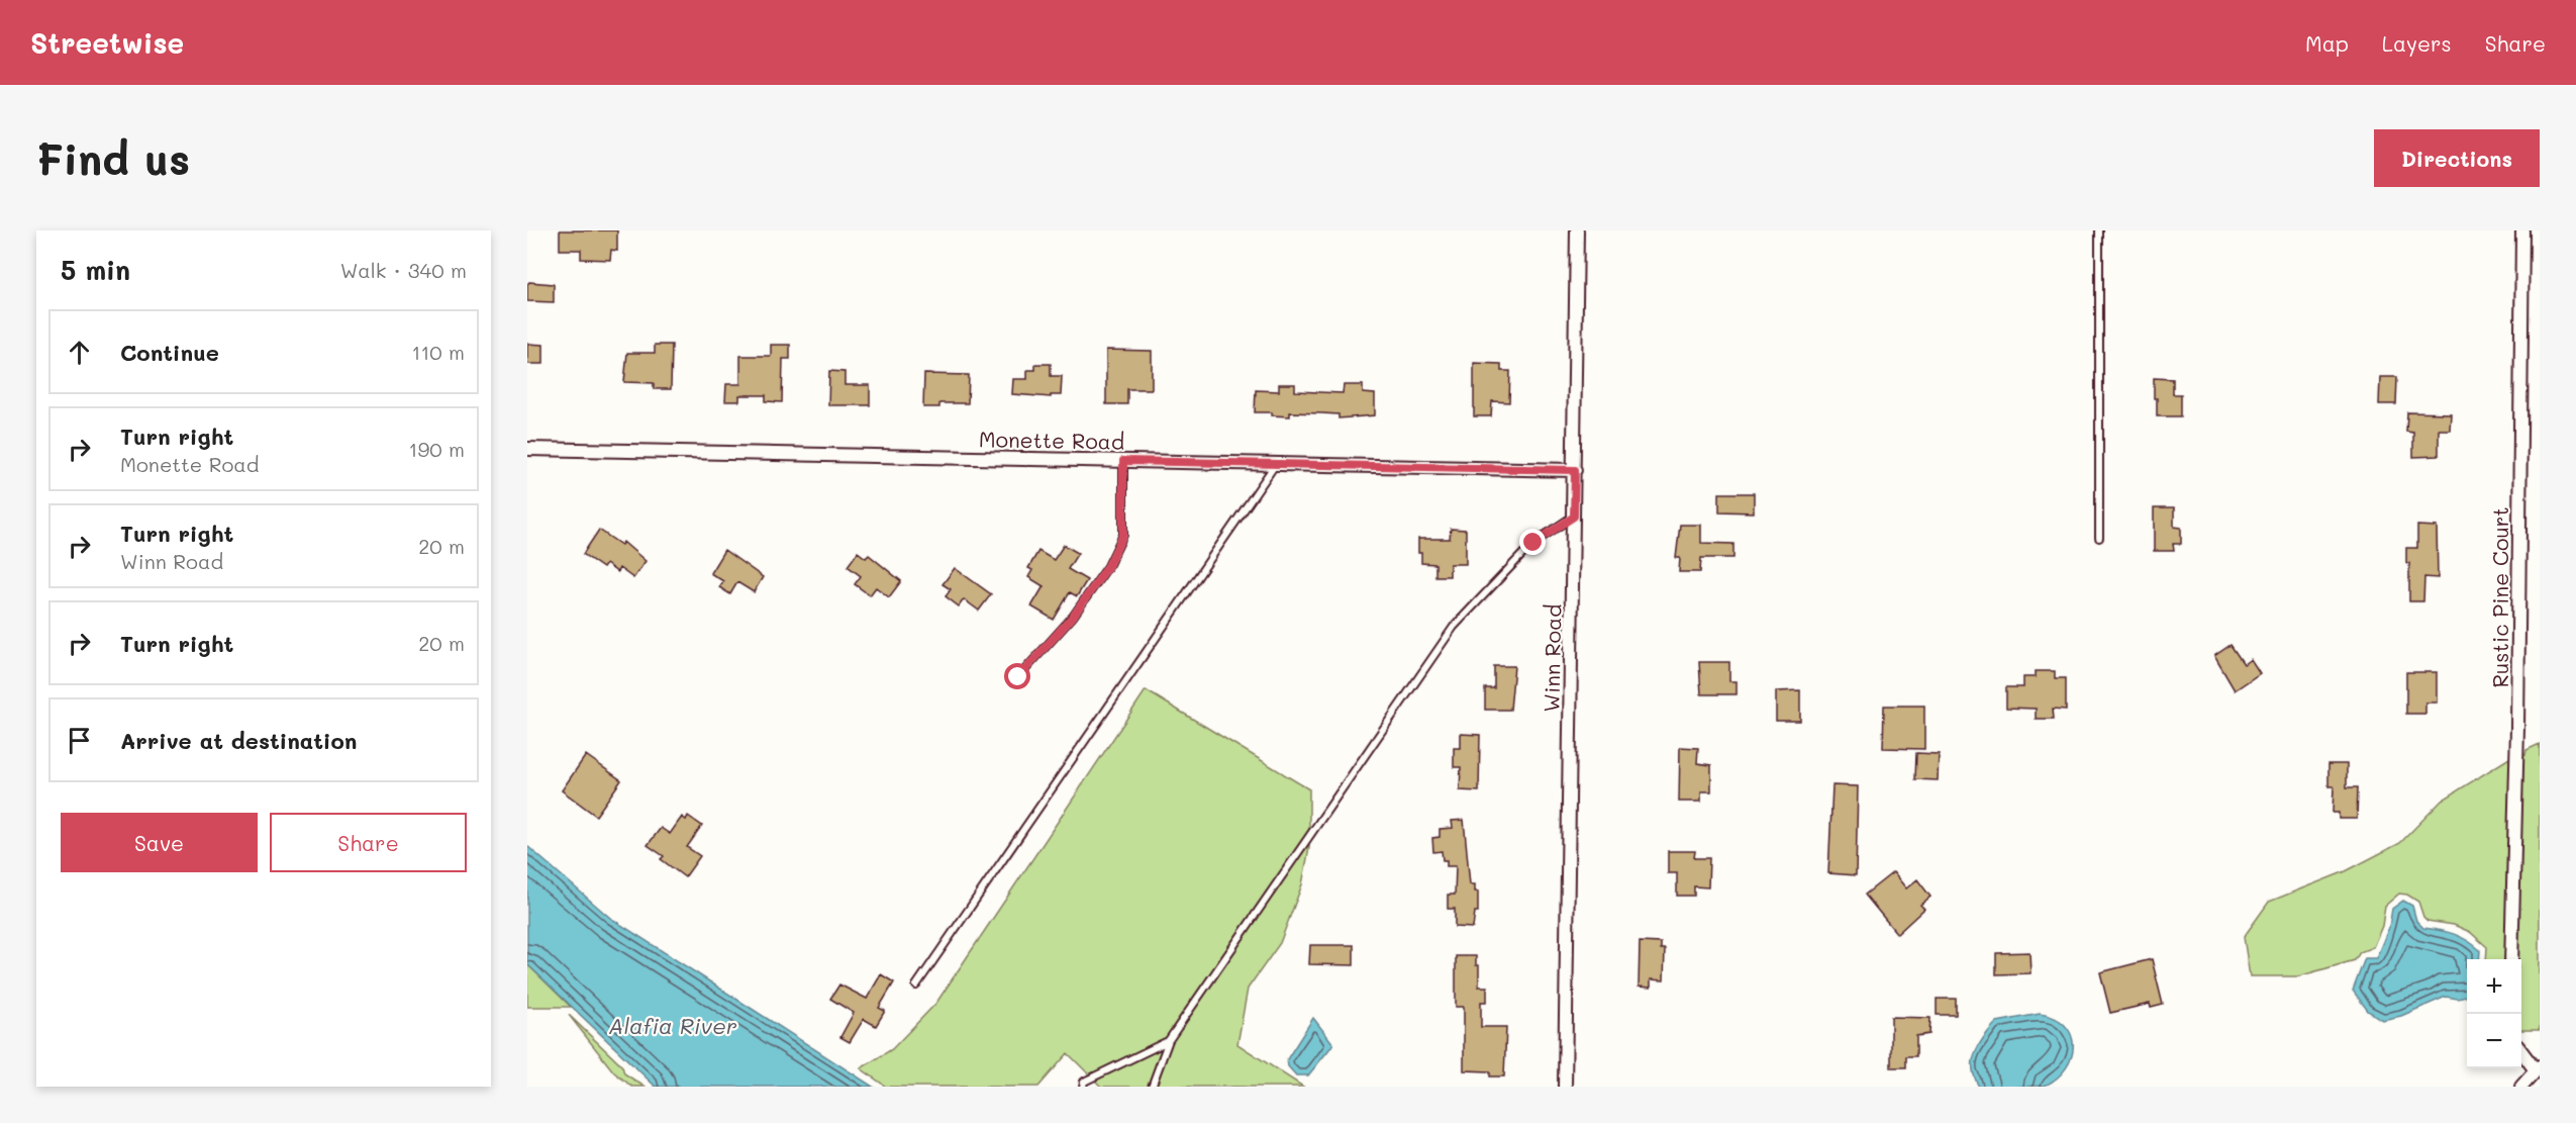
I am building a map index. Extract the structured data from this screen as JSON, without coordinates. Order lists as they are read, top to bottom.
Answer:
{
  "streets": {
    "street": ["Monette Road", "Rustic Pine Court", "Winn Road"]
  },
  "crossings": [
    ["Monette Road", "Winn Road"]
  ],
  "water": ["Alafia River"],
  "page": {
    "header": "Streetwise",
    "nav": ["Map", "Layers", "Share"],
    "buttons": [
      "Directions",
      ["Save", "Share"]
    ],
    "title": "Find us",
    "heading": ["5 min", "Walk · 340 m"],
    "list": [
      ["Continue", "110 m"],
      ["Turn right", "Monette Road", "190 m"],
      ["Turn right", "Winn Road", "20 m"],
      ["Turn right", "20 m"],
      "Arrive at destination"
    ],
    "map_buttons": ["+", "−"]
  }
}
